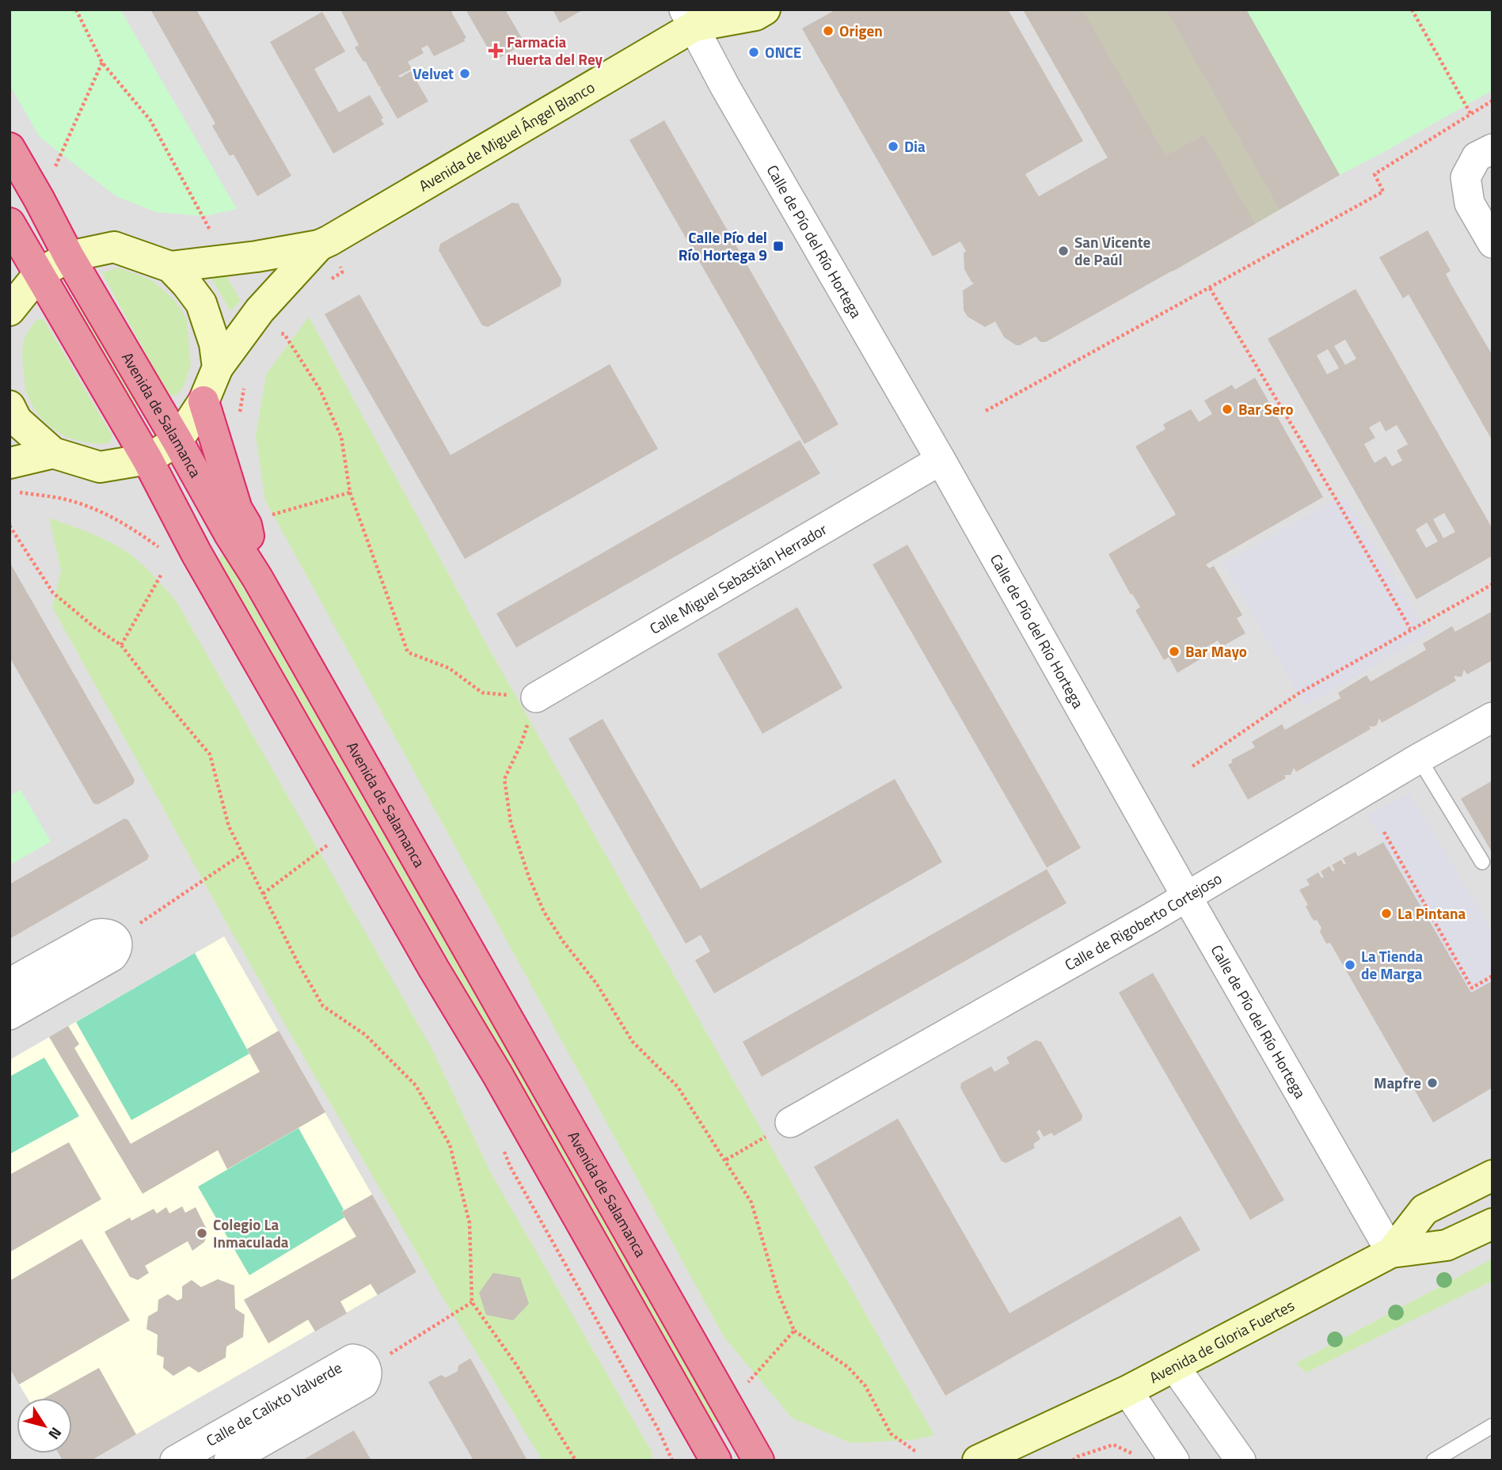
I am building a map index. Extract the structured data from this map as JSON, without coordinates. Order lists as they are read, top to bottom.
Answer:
{
  "streets": {
    "highway": ["Avenida de Salamanca"],
    "street": [
      "Avenida de Miguel Ángel Blanco",
      "Calle de Pío del Río Hortega",
      "Calle Miguel Sebastián Herrador",
      "Calle de Rigoberto Cortejoso",
      "Avenida de Gloria Fuertes",
      "Calle de Calixto Valverde"
    ]
  },
  "crossings": [
    ["Avenida de Miguel Ángel Blanco", "Calle de Pío del Río Hortega"],
    ["Avenida de Miguel Ángel Blanco", "Avenida de Salamanca"],
    ["Calle de Pío del Río Hortega", "Calle Miguel Sebastián Herrador"],
    ["Calle de Pío del Río Hortega", "Calle de Rigoberto Cortejoso"],
    ["Calle de Pío del Río Hortega", "Avenida de Gloria Fuertes"]
  ],
  "places": {
    "other": [
      "Origen",
      "ONCE",
      "Velvet",
      "Dia",
      "San Vicente de Paúl",
      "Bar Sero",
      "Bar Mayo",
      "La Pintana",
      "La Tienda de Marga",
      "Mapfre",
      "Colegio La Inmaculada"
    ],
    "health": ["Farmacia Huerta del Rey"],
    "transit": ["Calle Pío del Río Hortega 9"]
  },
  "north": "bottom right"
}
